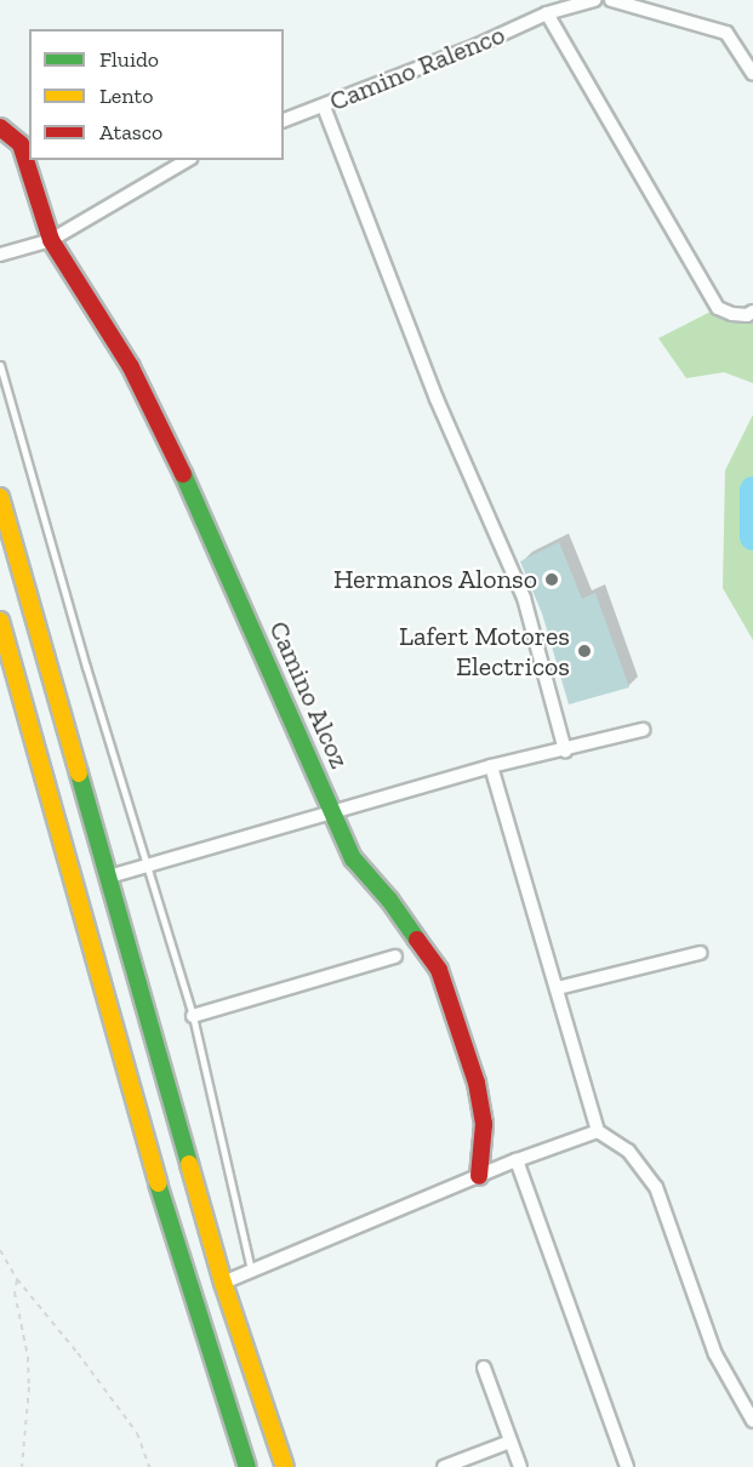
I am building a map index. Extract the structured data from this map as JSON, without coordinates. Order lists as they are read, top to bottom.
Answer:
{
  "streets": {
    "main road": ["Camino Alcoz"],
    "street": ["Camino Ralenco"]
  },
  "places": ["Hermanos Alonso", "Lafert Motores Electricos"],
  "legend": ["Fluido", "Lento", "Atasco"]
}
